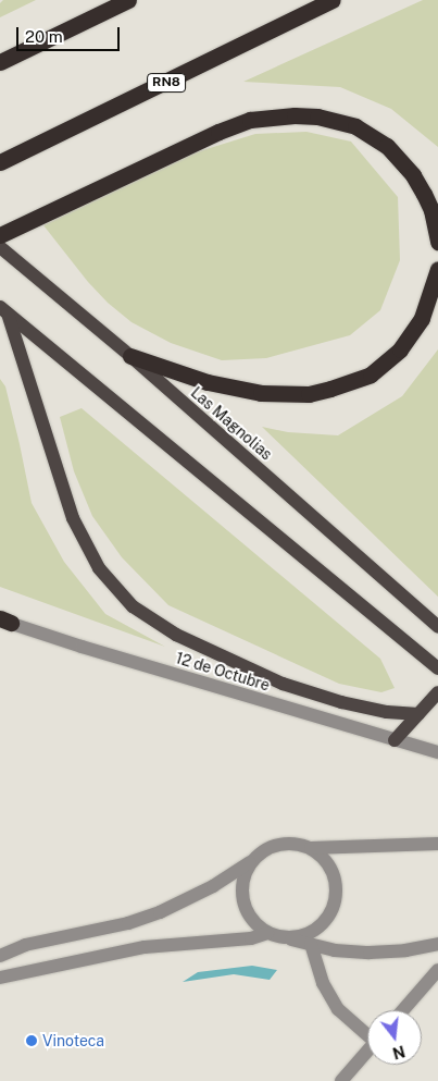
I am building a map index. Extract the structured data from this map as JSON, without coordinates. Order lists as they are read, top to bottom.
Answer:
{
  "streets": {
    "highway": ["RN8"],
    "main road": ["Las Magnolias"],
    "street": ["12 de Octubre"]
  },
  "places": ["Vinoteca"],
  "scale_bar": "20 m",
  "north": "bottom"
}
